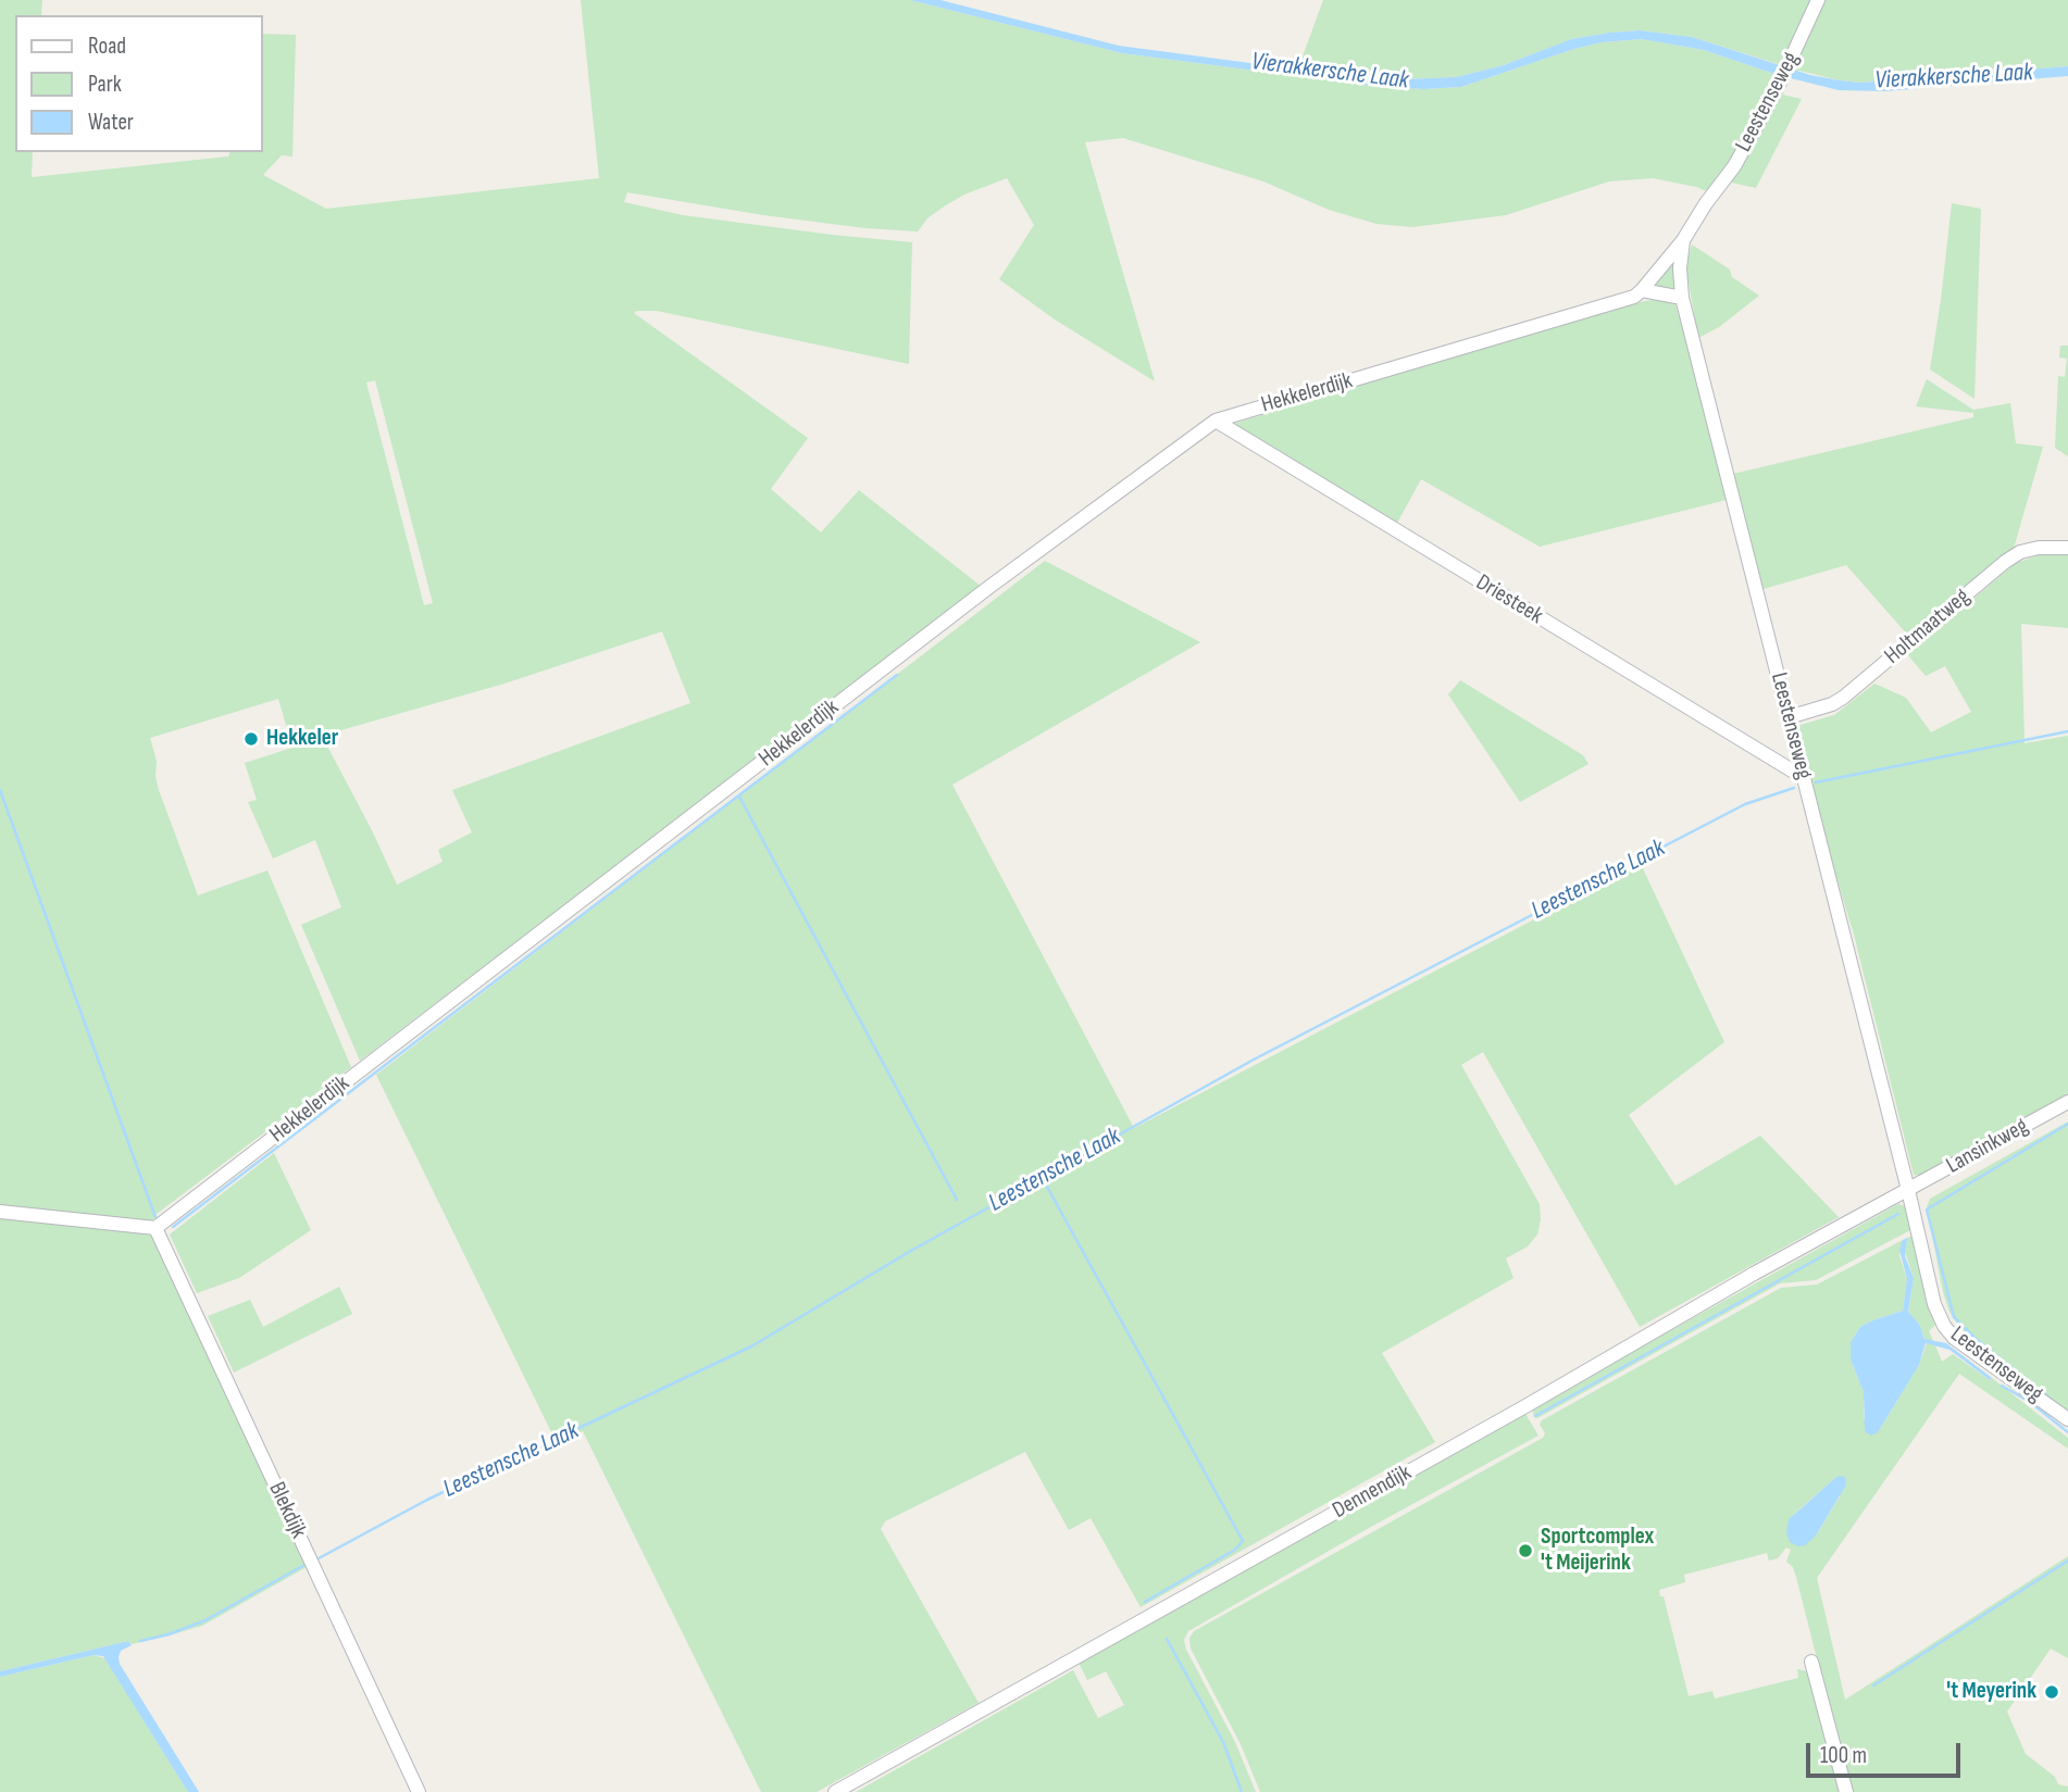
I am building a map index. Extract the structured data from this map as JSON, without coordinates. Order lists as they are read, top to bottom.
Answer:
{
  "streets": {
    "street": [
      "Leestenseweg",
      "Hekkelerdijk",
      "Driesteek",
      "Holtmaatweg",
      "Lansinkweg",
      "Dennendijk",
      "Blekdijk"
    ]
  },
  "crossings": [
    ["Leestenseweg", "Hekkelerdijk"],
    ["Leestenseweg", "Driesteek"],
    ["Leestenseweg", "Holtmaatweg"],
    ["Leestenseweg", "Lansinkweg"],
    ["Leestenseweg", "Dennendijk"],
    ["Hekkelerdijk", "Driesteek"],
    ["Hekkelerdijk", "Blekdijk"],
    ["Lansinkweg", "Dennendijk"]
  ],
  "water": ["Vierakkersche Laak", "Leestensche Laak"],
  "places": ["Hekkeler", "Sportcomplex 't Meijerink", "'t Meyerink"],
  "legend": ["Road", "Park", "Water"],
  "scale_bar": "100 m"
}
